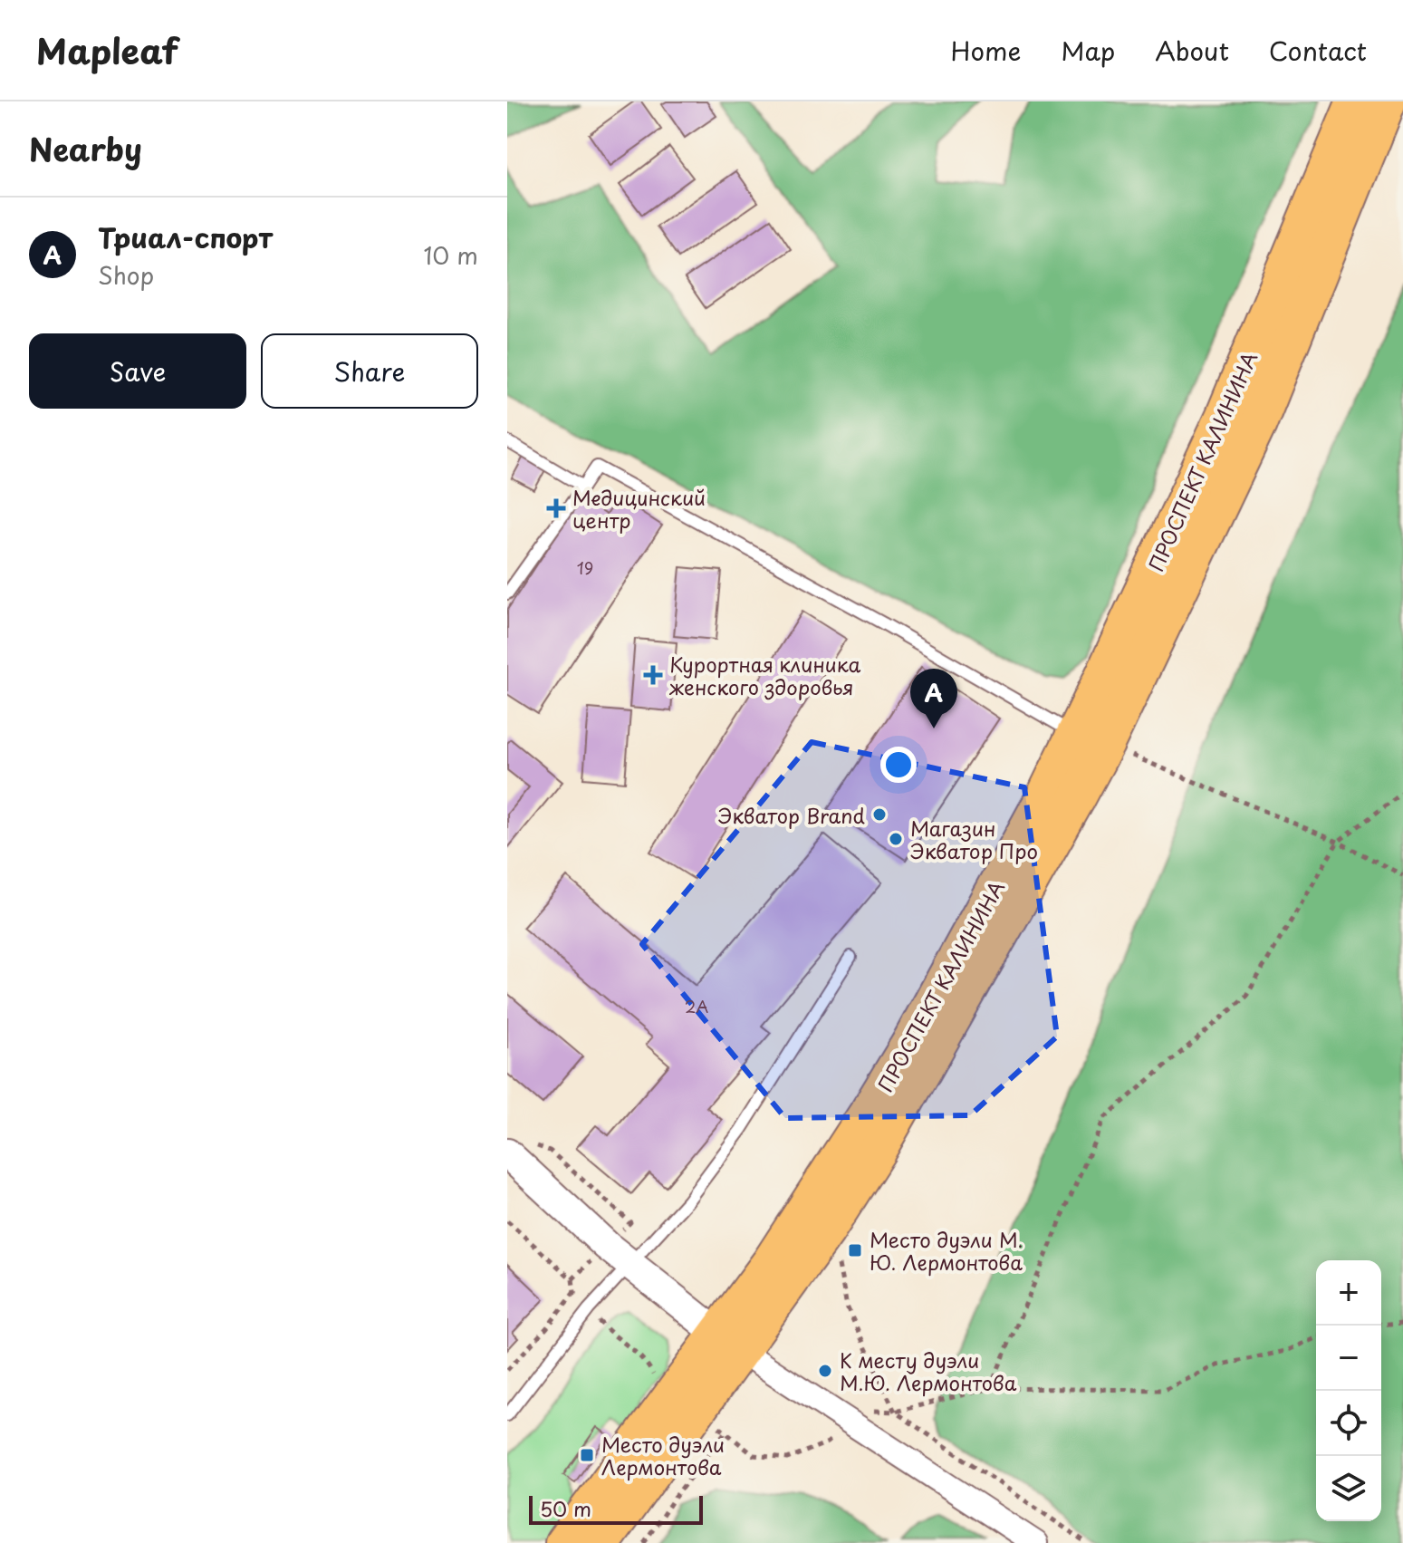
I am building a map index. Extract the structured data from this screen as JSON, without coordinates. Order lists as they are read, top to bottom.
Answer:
{
  "streets": {
    "main road": ["ПРОСПЕКТ КАЛИНИНА"]
  },
  "places": {
    "health": ["Медицинский центр", "Курортная клиника женского здоровья"],
    "other": ["Экватор Brand", "Магазин Экватор Про", "К месту дуэли М.Ю. Лермонтова"],
    "transit": ["Место дуэли М. Ю. Лермонтова", "Место дуэли Лермонтова"]
  },
  "house_numbers": ["19", "2А"],
  "scale_bar": "50 m",
  "page": {
    "header": "Mapleaf",
    "nav": [
      "Home",
      "Map",
      "About",
      "Contact"
    ],
    "heading": "Nearby",
    "list": [
      {
        "mark": "A",
        "name": "Триал-спорт",
        "note": "Shop",
        "value": "10 m"
      }
    ],
    "buttons": ["Save", "Share"],
    "pins": "A",
    "map_buttons": ["+", "−"],
    "scale": "50 m"
  }
}
